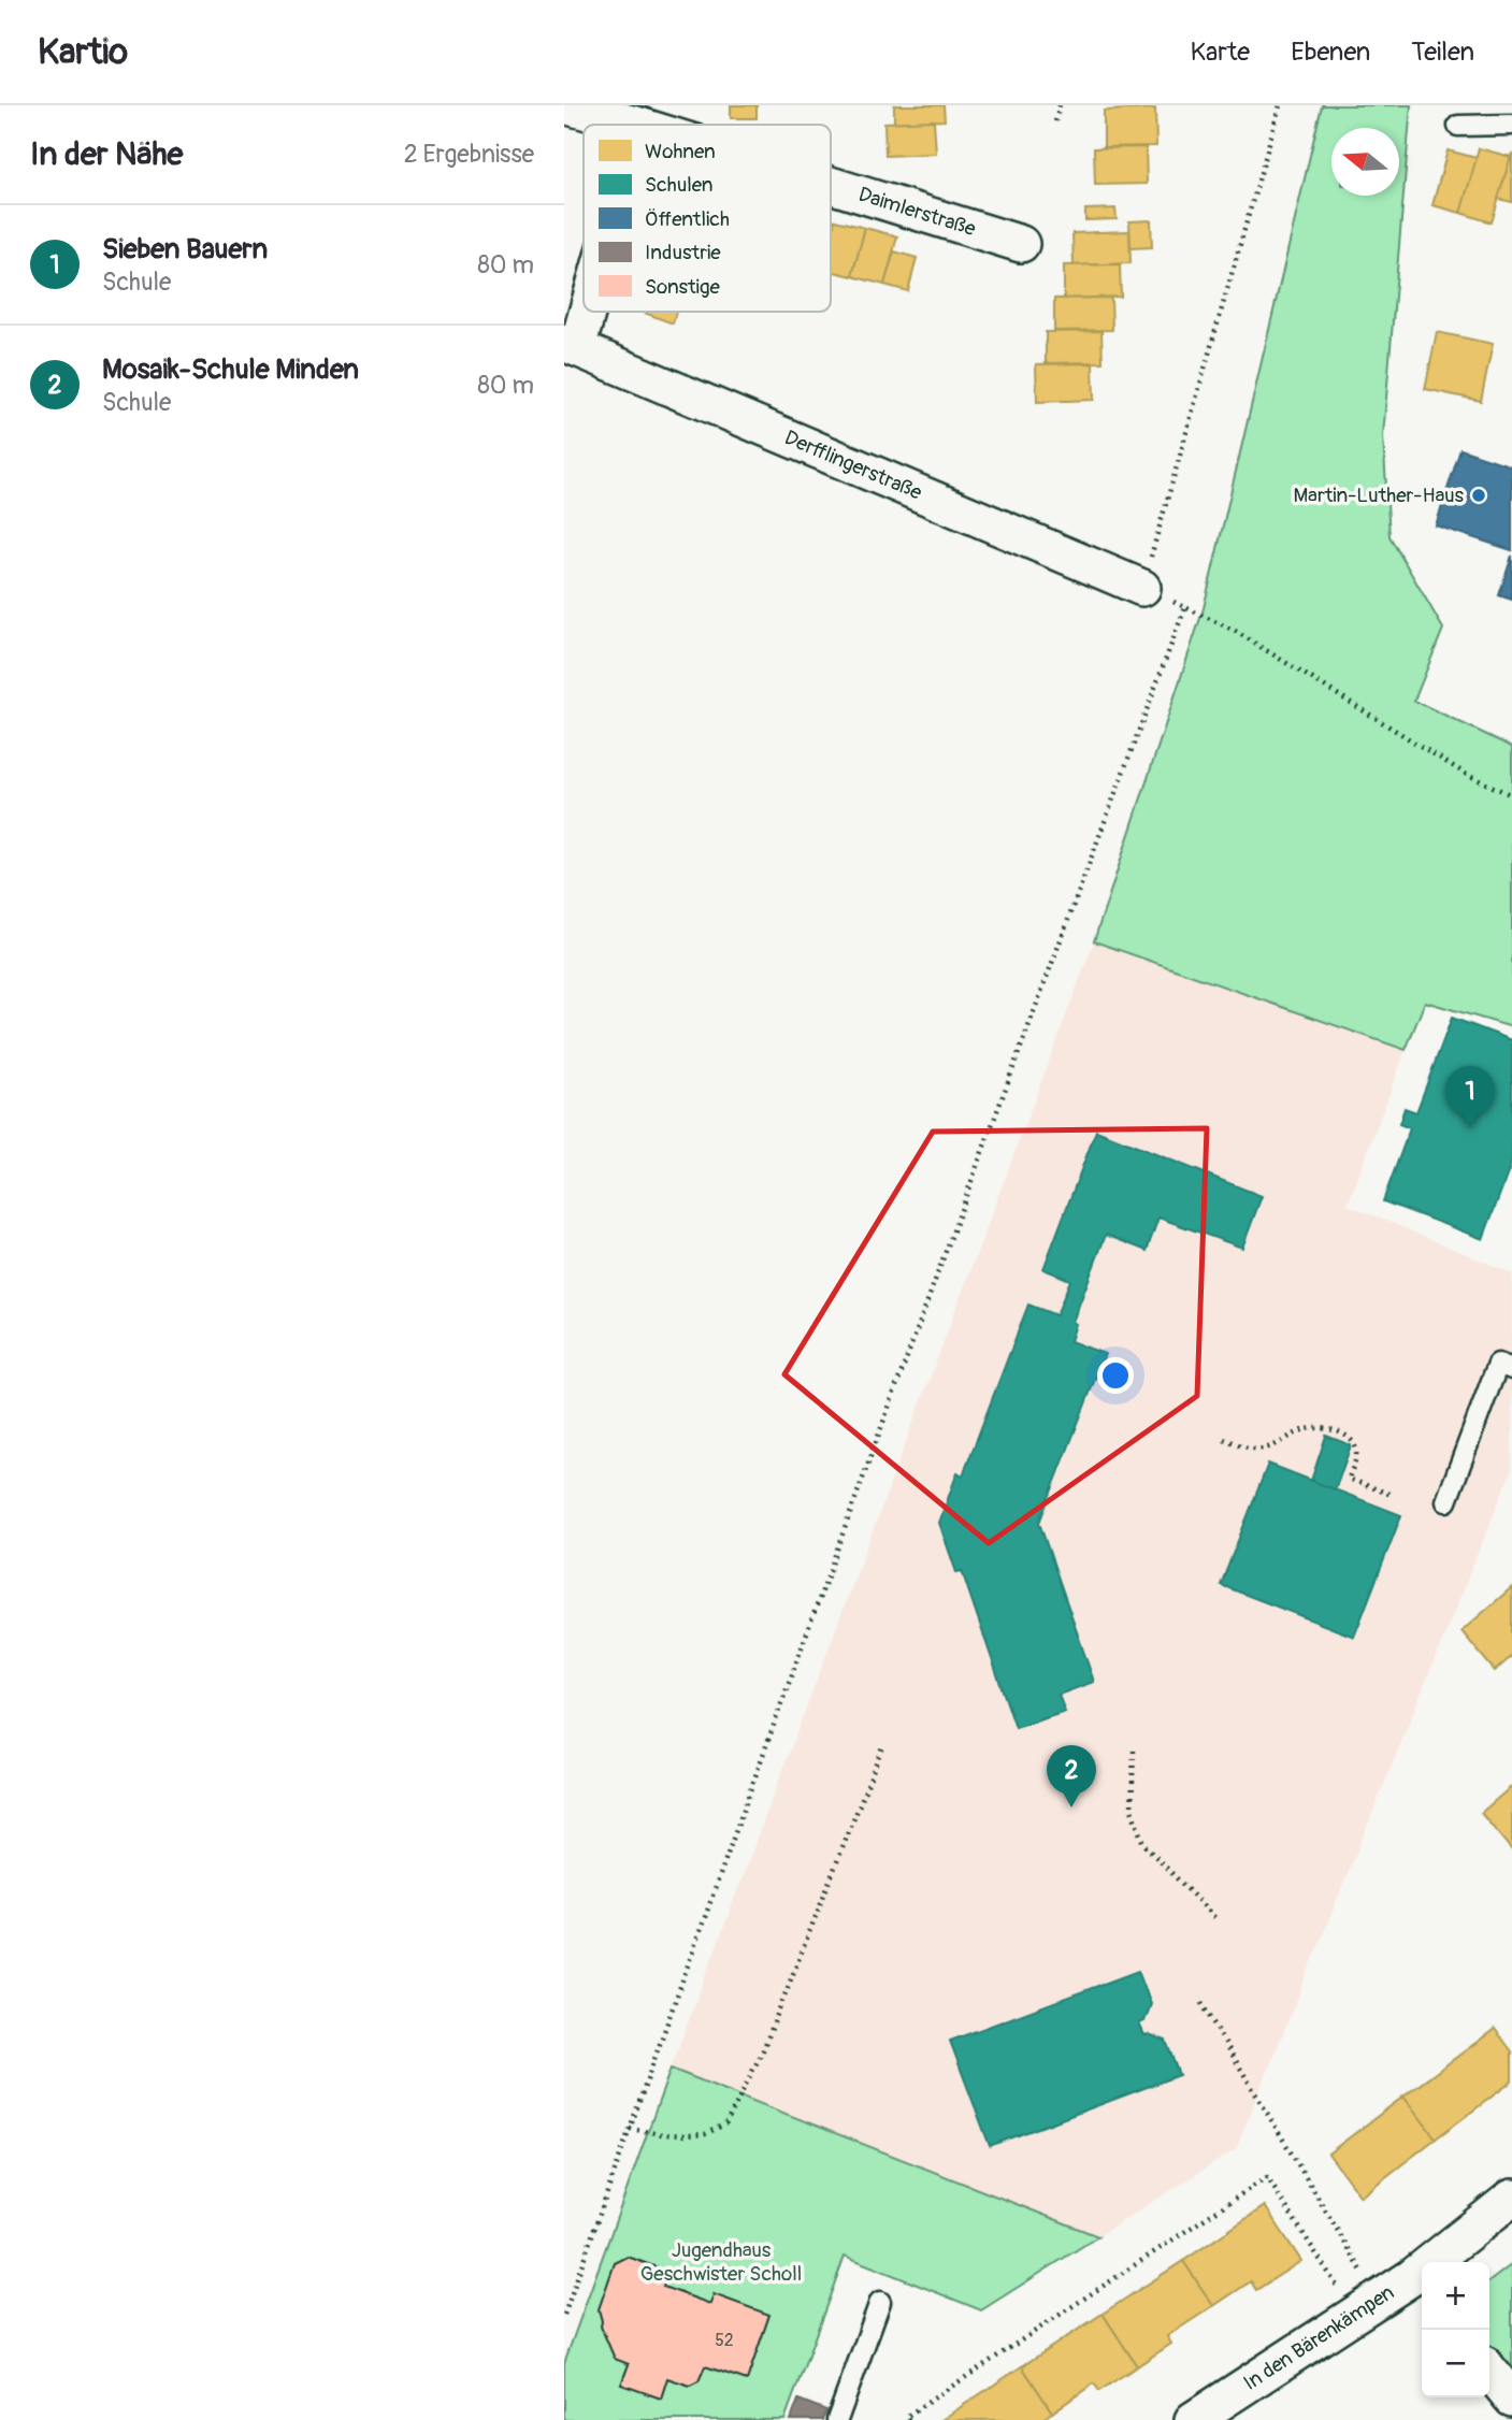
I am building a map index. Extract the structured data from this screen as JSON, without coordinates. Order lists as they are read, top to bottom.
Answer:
{
  "streets": {
    "street": ["Daimlerstraße", "Derfflingerstraße", "In den Bärenkämpen"]
  },
  "parks": ["Jugendhaus Geschwister Scholl"],
  "places": ["Martin-Luther-Haus"],
  "house_numbers": ["52"],
  "legend": [
    "Wohnen",
    "Schulen",
    "Öffentlich",
    "Industrie",
    "Sonstige"
  ],
  "north": "left",
  "page": {
    "header": "Kartio",
    "nav": ["Karte", "Ebenen", "Teilen"],
    "heading": ["In der Nähe", "2 Ergebnisse"],
    "list": [
      {
        "mark": "1",
        "name": "Sieben Bauern",
        "note": "Schule",
        "value": "80 m"
      },
      {
        "mark": "2",
        "name": "Mosaik-Schule Minden",
        "note": "Schule",
        "value": "80 m"
      }
    ],
    "pins": ["1", "2"],
    "map_buttons": ["+", "−"]
  }
}
